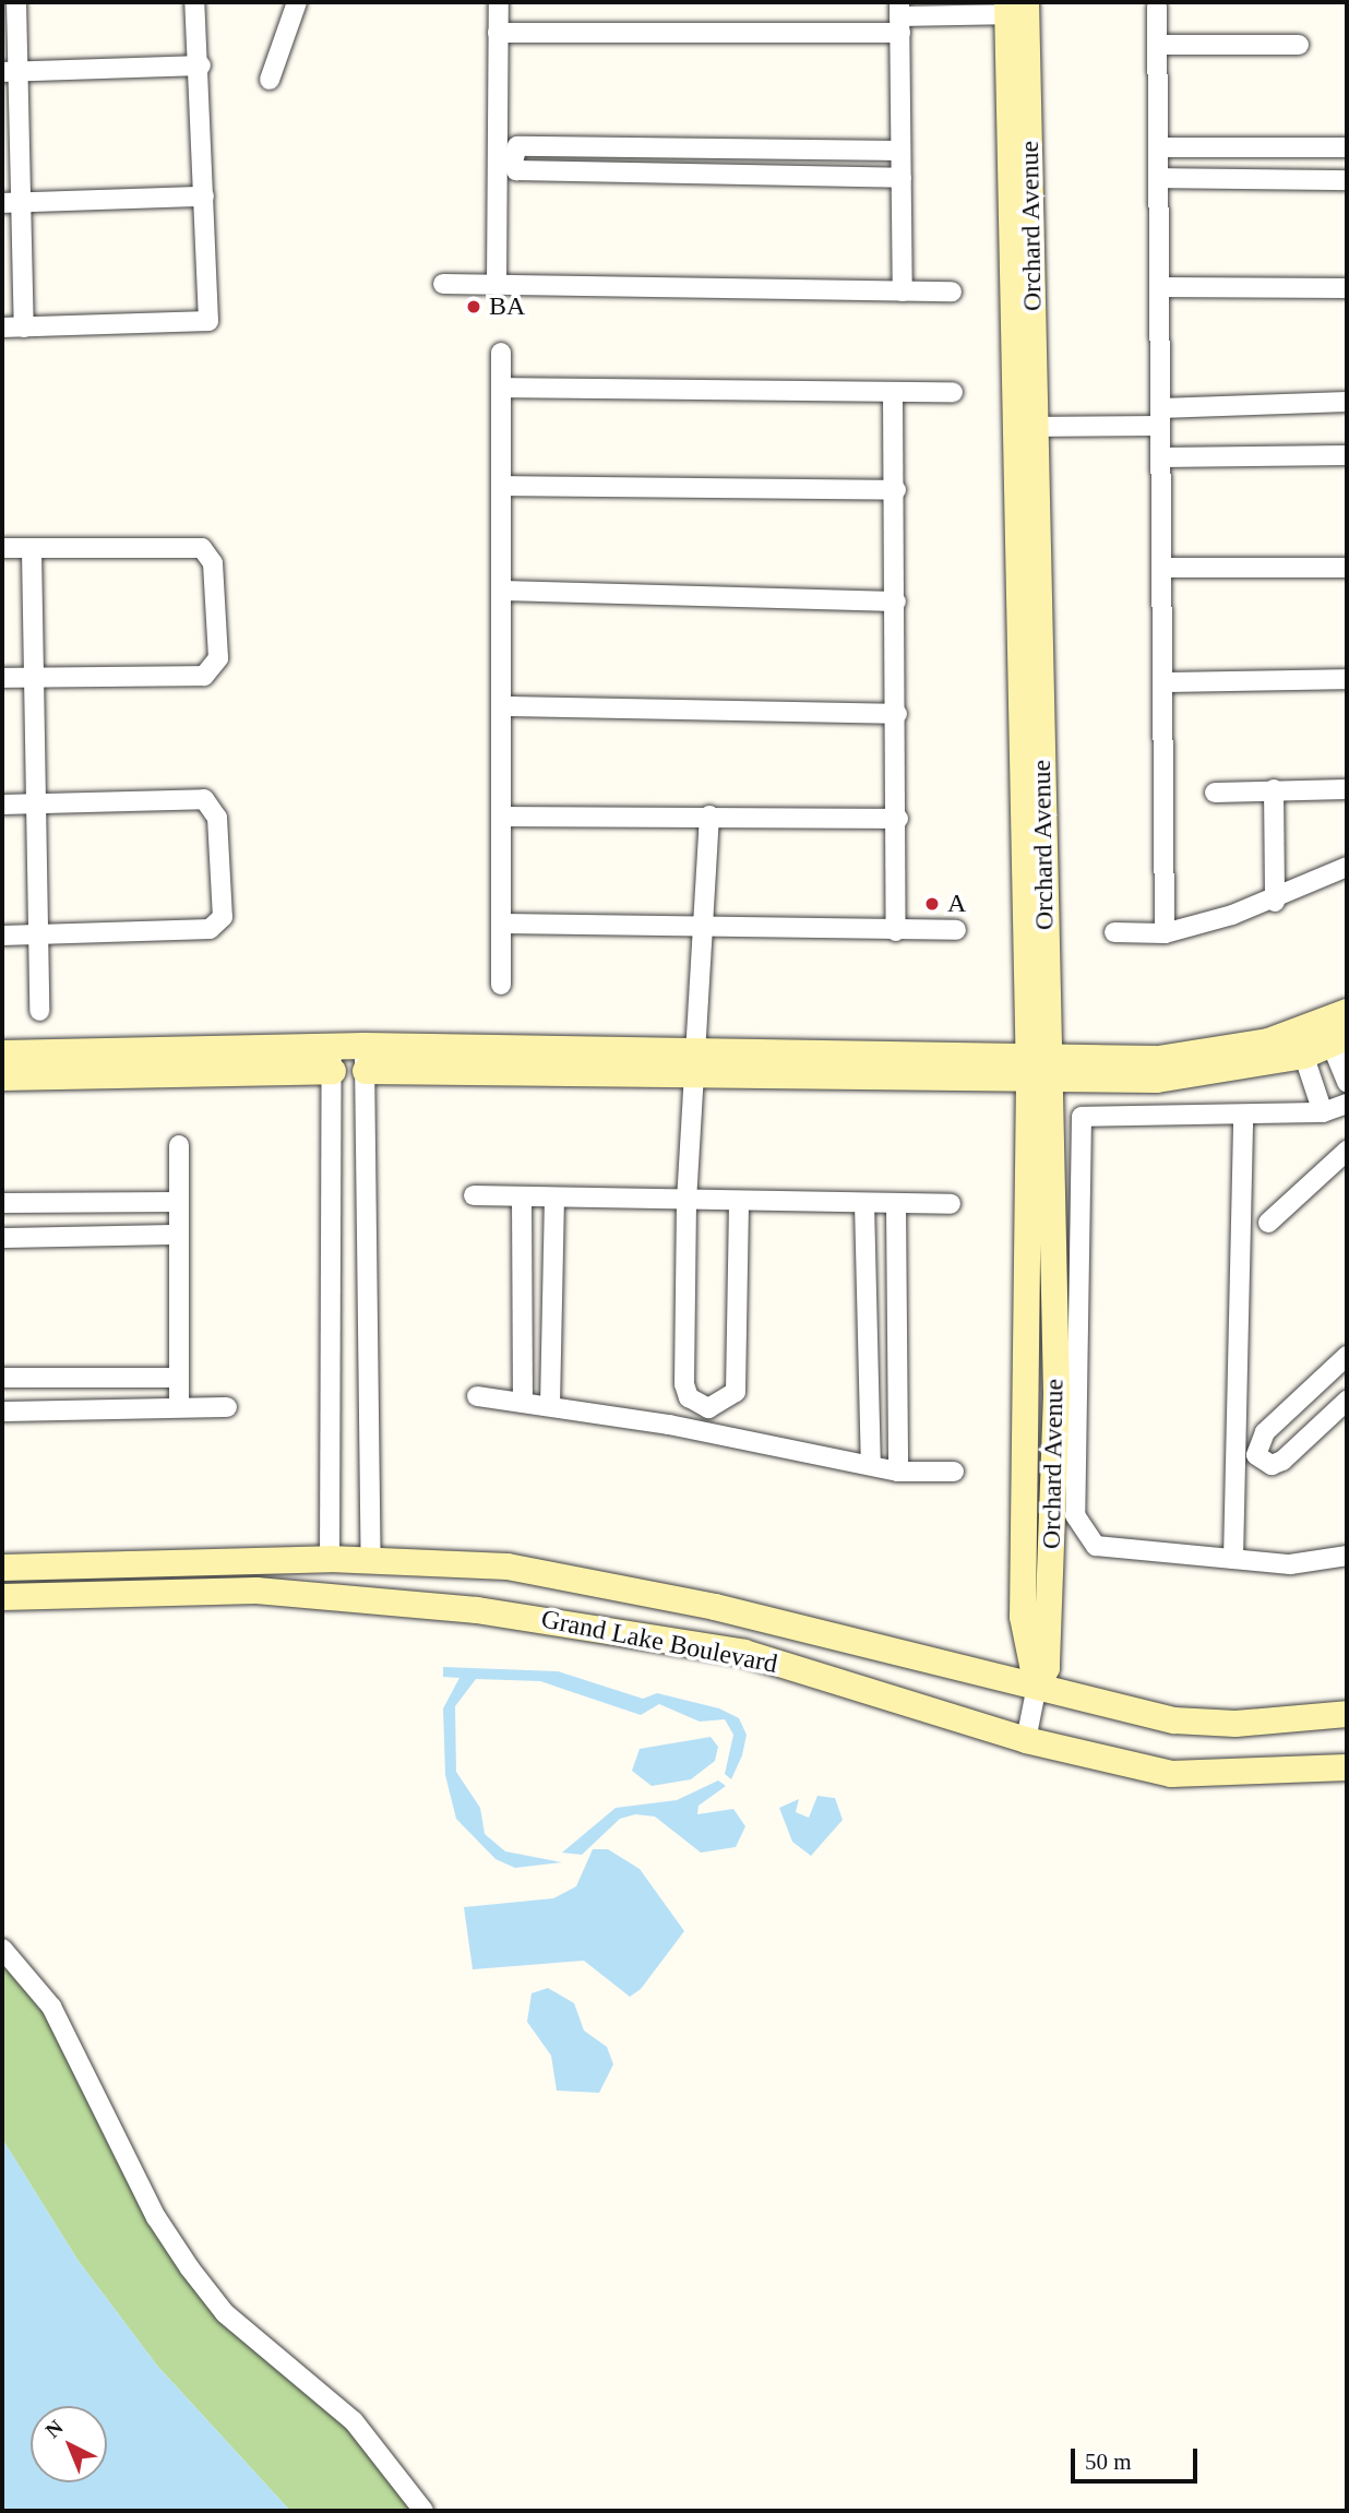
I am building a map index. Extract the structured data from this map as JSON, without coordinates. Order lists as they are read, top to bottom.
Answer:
{
  "streets": {
    "street": ["Orchard Avenue", "Grand Lake Boulevard"]
  },
  "crossings": [
    ["Orchard Avenue", "Grand Lake Boulevard"]
  ],
  "places": ["BA", "A"],
  "scale_bar": "50 m",
  "north": "top left"
}
